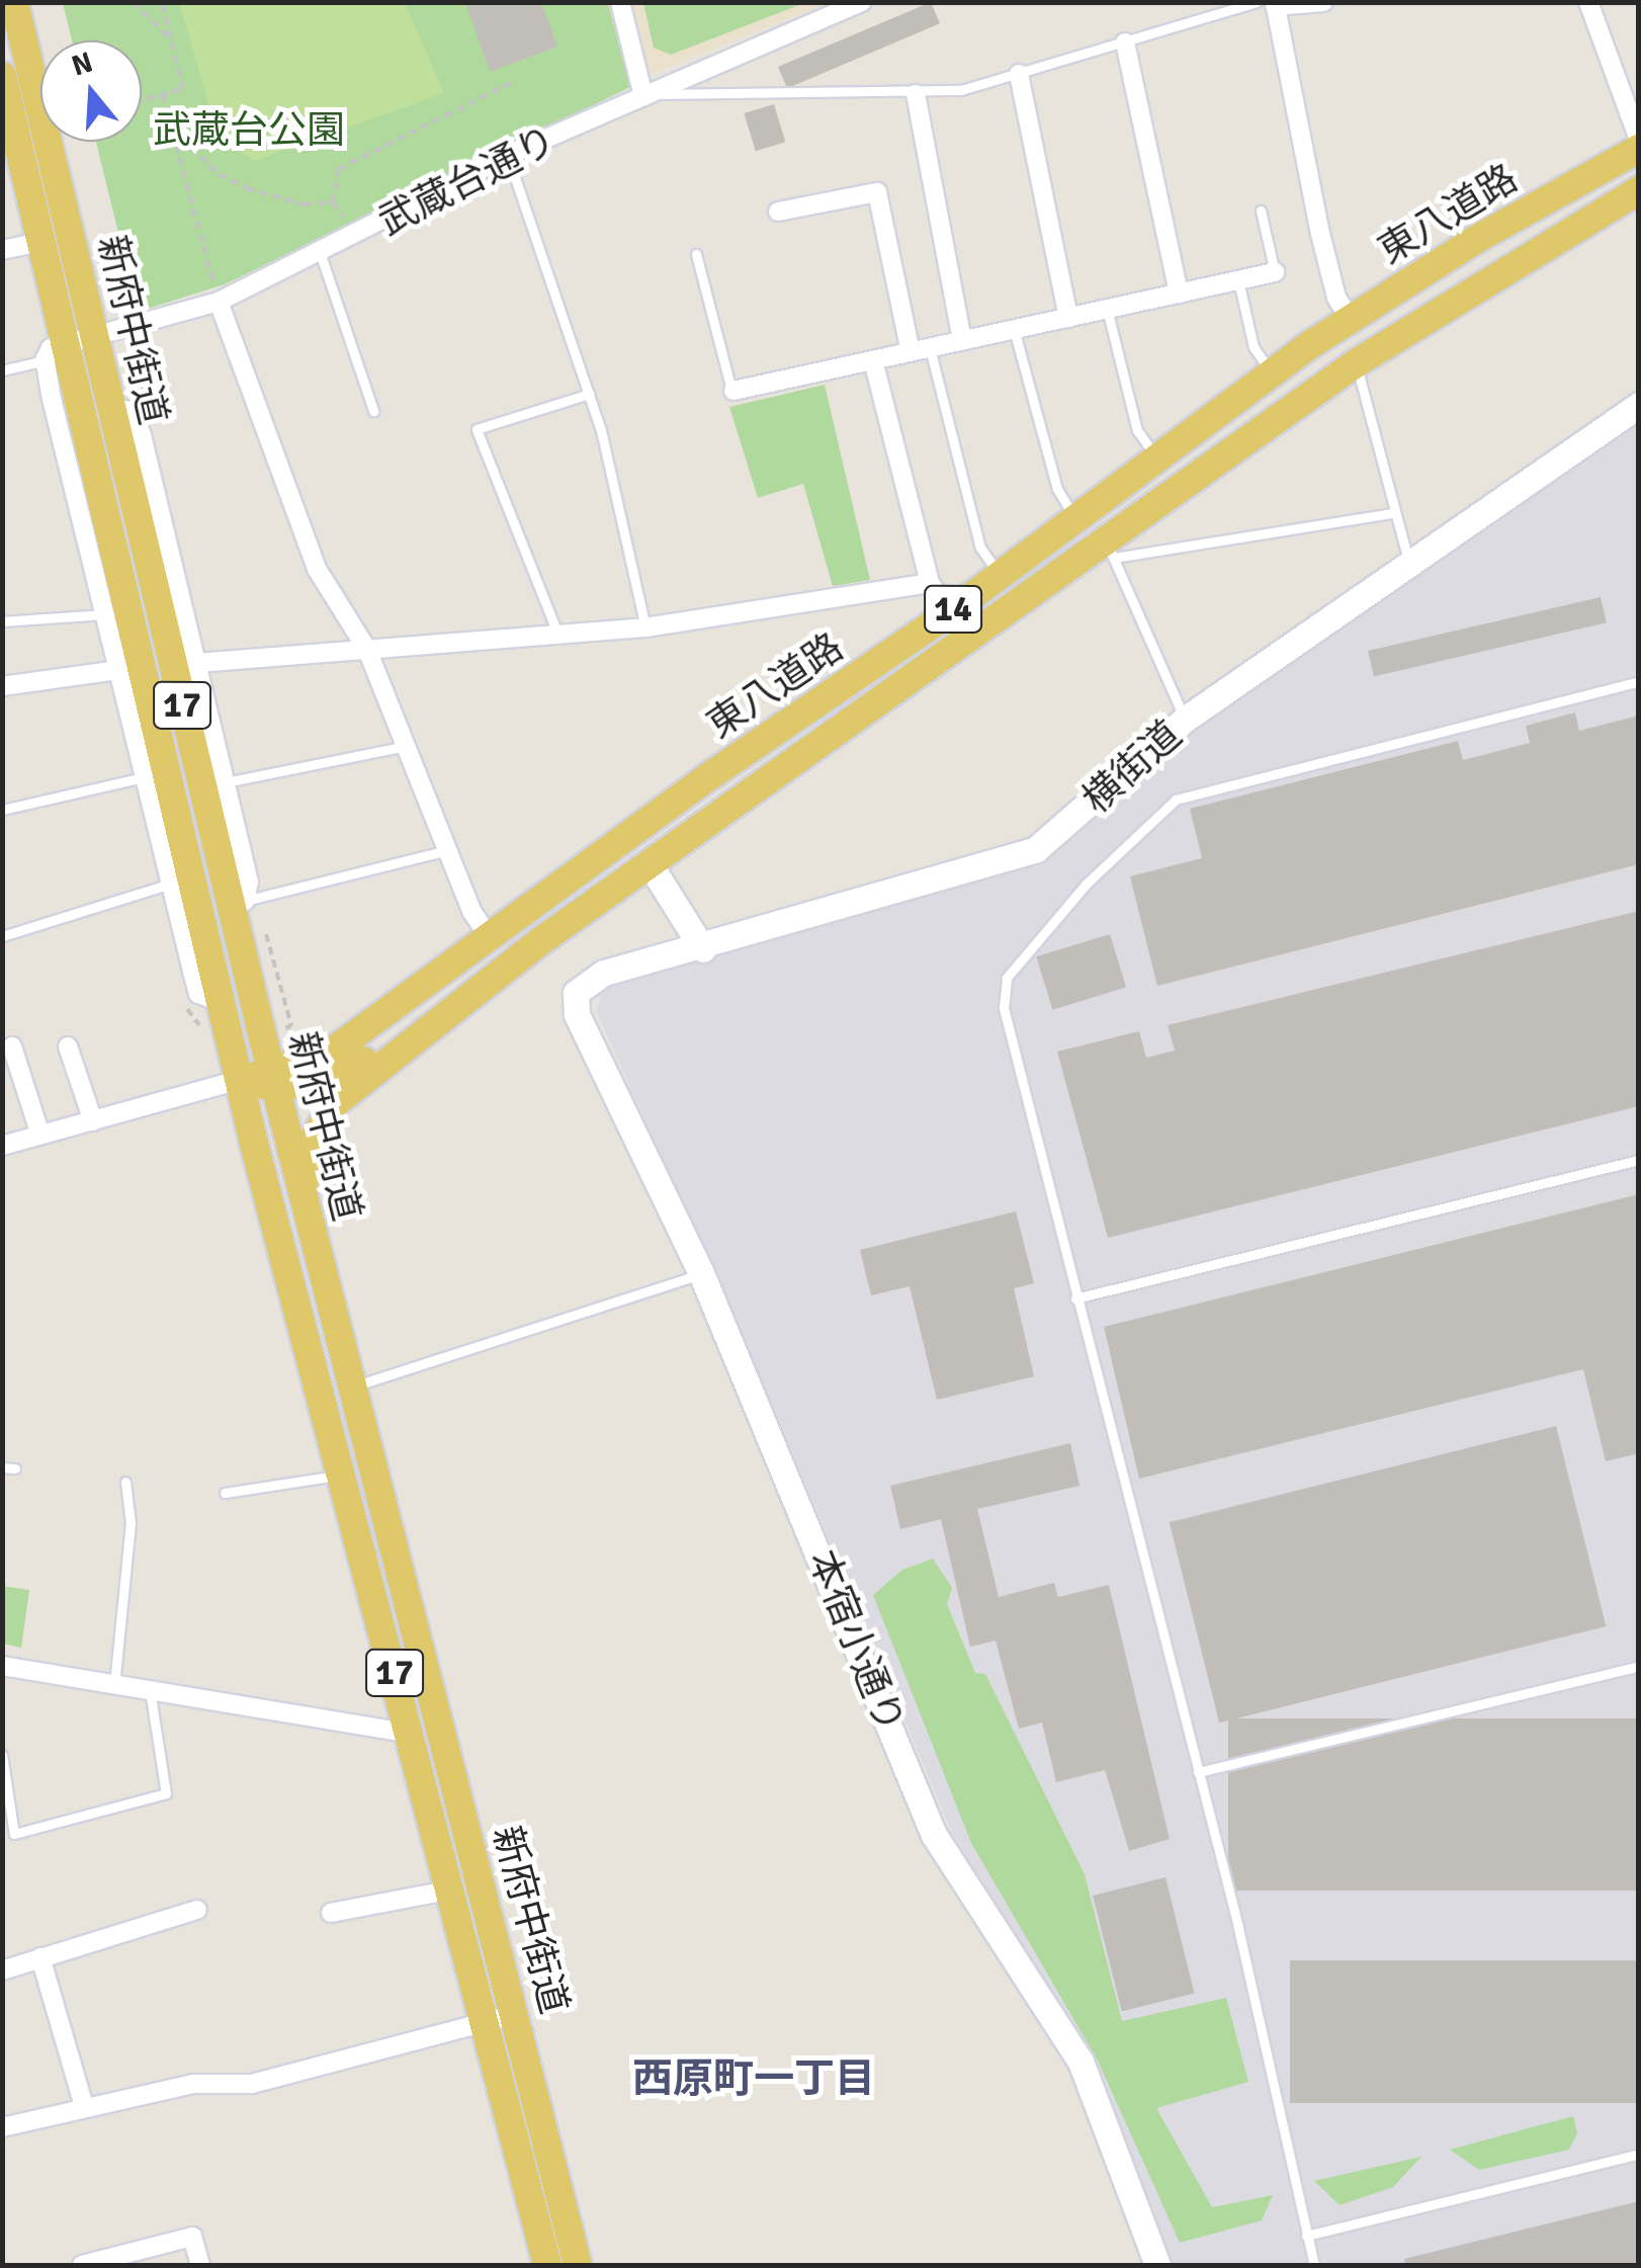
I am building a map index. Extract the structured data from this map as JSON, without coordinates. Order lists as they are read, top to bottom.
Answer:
{
  "streets": {
    "main road": [
      "東八道路",
      "新府中街道",
      "14",
      "17"
    ],
    "street": ["武蔵台通り", "横街道", "本宿小通り"]
  },
  "crossings": [
    ["武蔵台通り", "新府中街道"],
    ["東八道路", "新府中街道"],
    ["横街道", "本宿小通り"]
  ],
  "districts": ["西原町一丁目"],
  "parks": ["武蔵台公園"],
  "north": "top"
}
